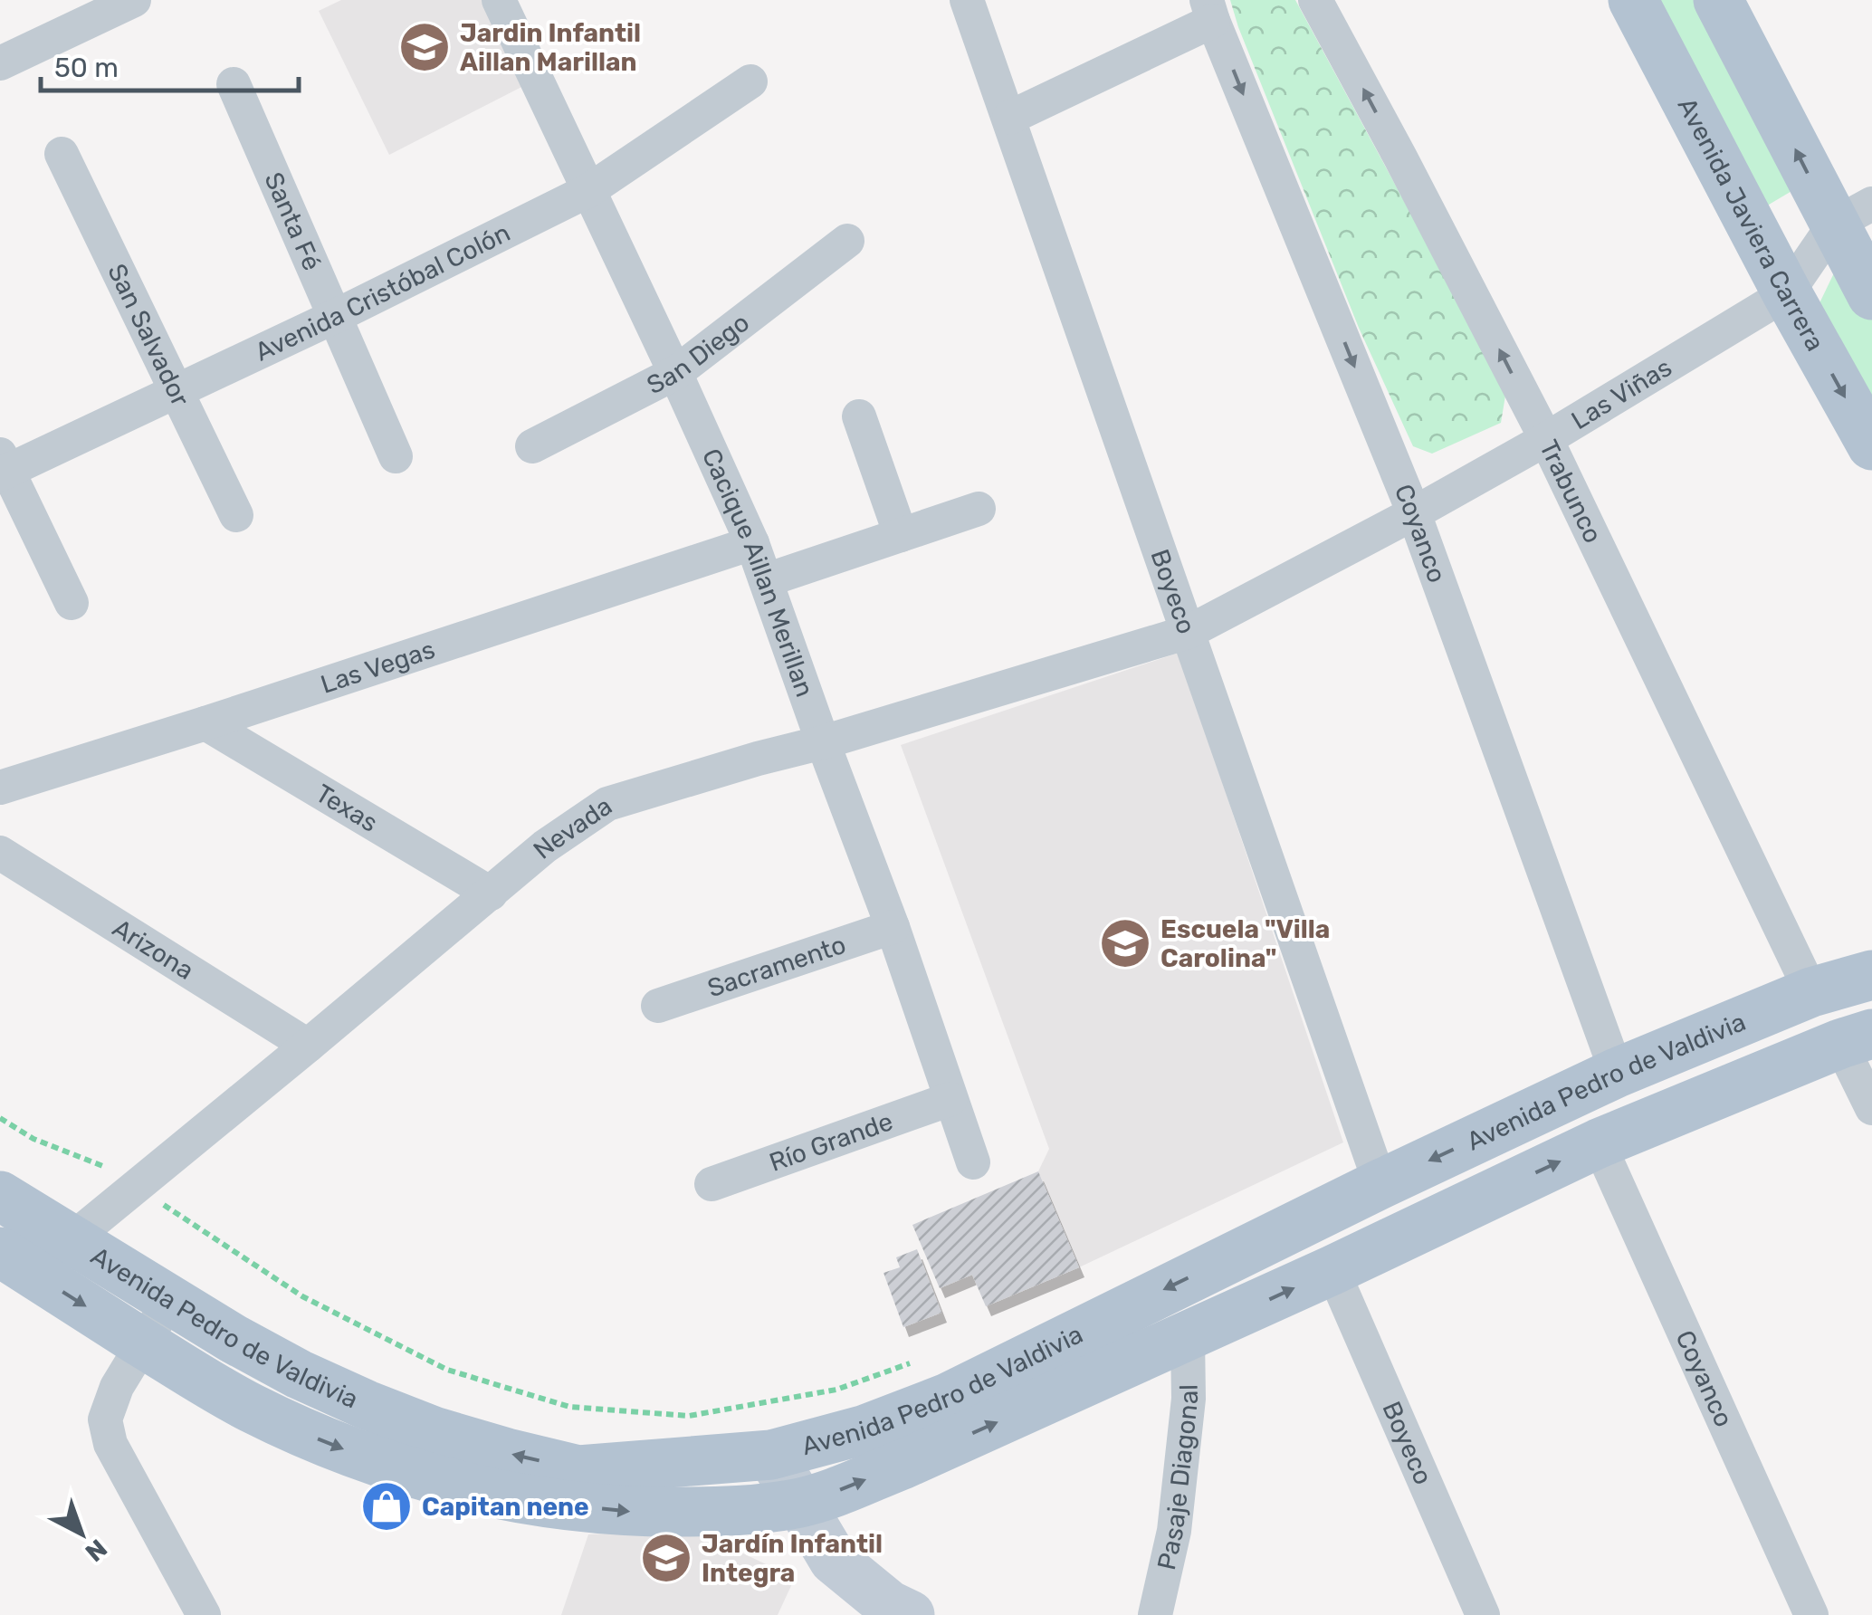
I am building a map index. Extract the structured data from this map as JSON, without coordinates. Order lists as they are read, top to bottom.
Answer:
{
  "streets": {
    "main road": ["Avenida Javiera Carrera", "Avenida Pedro de Valdivia"],
    "street": [
      "Santa Fé",
      "Avenida Cristóbal Colón",
      "San Salvador",
      "San Diego",
      "Las Viñas",
      "Trabunco",
      "Coyanco",
      "Cacique Aillan Merillan",
      "Boyeco",
      "Las Vegas",
      "Texas",
      "Nevada",
      "Arizona",
      "Sacramento",
      "Río Grande",
      "Pasaje Diagonal"
    ]
  },
  "crossings": [
    ["Santa Fé", "Avenida Cristóbal Colón"],
    ["Avenida Javiera Carrera", "Las Viñas"],
    ["Avenida Cristóbal Colón", "San Salvador"],
    ["Avenida Cristóbal Colón", "Cacique Aillan Merillan"],
    ["San Diego", "Cacique Aillan Merillan"],
    ["Las Viñas", "Trabunco"],
    ["Las Viñas", "Coyanco"],
    ["Las Viñas", "Boyeco"],
    ["Las Viñas", "Nevada"],
    ["Trabunco", "Avenida Pedro de Valdivia"],
    ["Coyanco", "Avenida Pedro de Valdivia"],
    ["Cacique Aillan Merillan", "Las Vegas"],
    ["Cacique Aillan Merillan", "Nevada"],
    ["Cacique Aillan Merillan", "Sacramento"],
    ["Cacique Aillan Merillan", "Río Grande"],
    ["Boyeco", "Nevada"],
    ["Boyeco", "Avenida Pedro de Valdivia"],
    ["Las Vegas", "Texas"],
    ["Texas", "Nevada"],
    ["Nevada", "Arizona"],
    ["Nevada", "Avenida Pedro de Valdivia"],
    ["Avenida Pedro de Valdivia", "Pasaje Diagonal"]
  ],
  "one_way": ["Trabunco"],
  "places": {
    "school or university": ["Jardin Infantil Aillan Marillan", "Escuela \"Villa Carolina\"", "Jardín Infantil Integra"],
    "shop": ["Capitan nene"]
  },
  "scale_bar": "50 m",
  "north": "bottom right"
}
